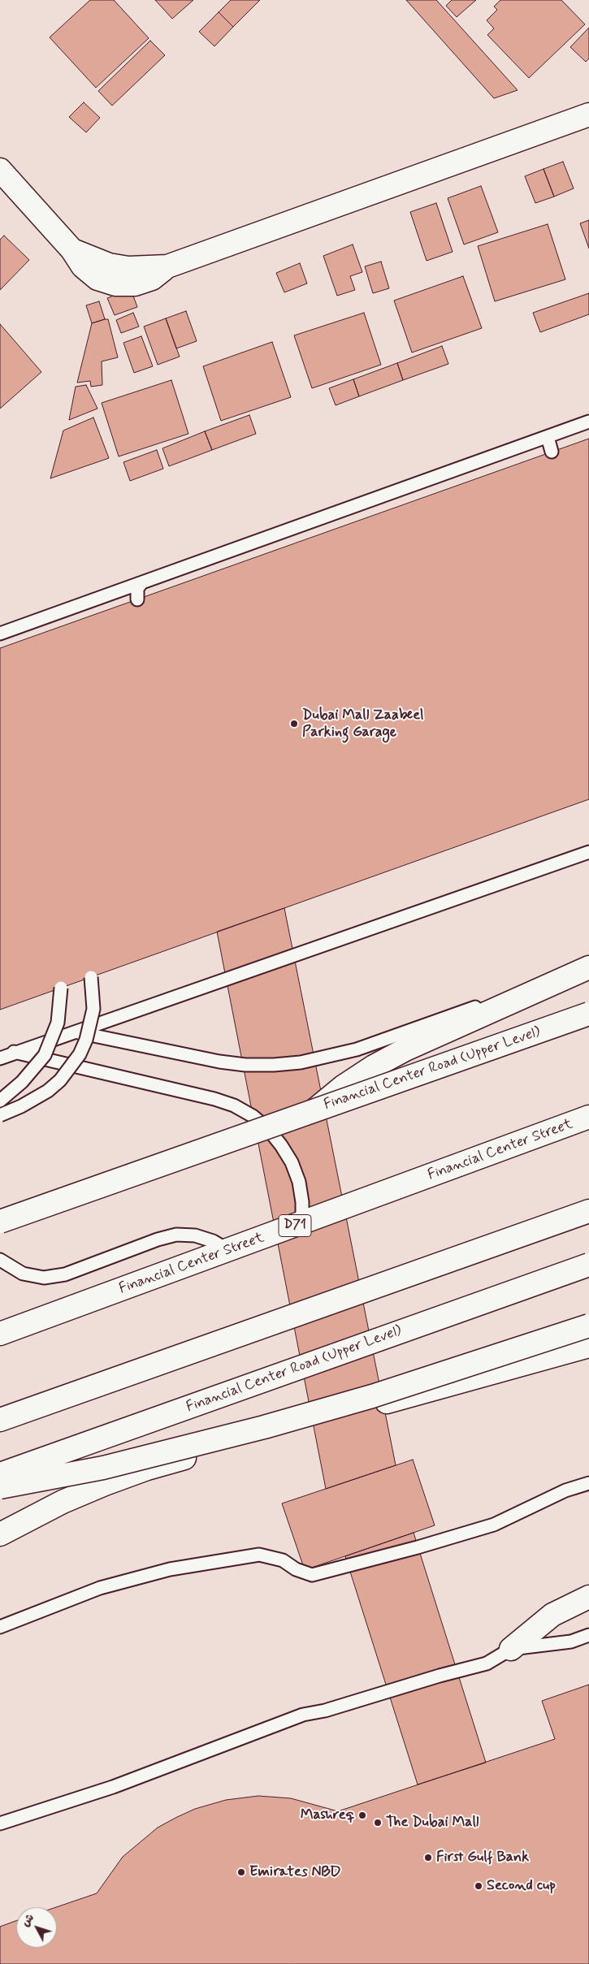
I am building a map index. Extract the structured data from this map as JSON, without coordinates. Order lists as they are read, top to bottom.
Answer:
{
  "streets": {
    "main road": ["Financial Center Road (Upper Level)", "Financial Center Street", "D71"]
  },
  "places": [
    "Dubai Mall Zaabeel Parking Garage",
    "Mashreq",
    "The Dubai Mall",
    "First Gulf Bank",
    "Emirates NBD",
    "Second cup"
  ],
  "north": "top left"
}
